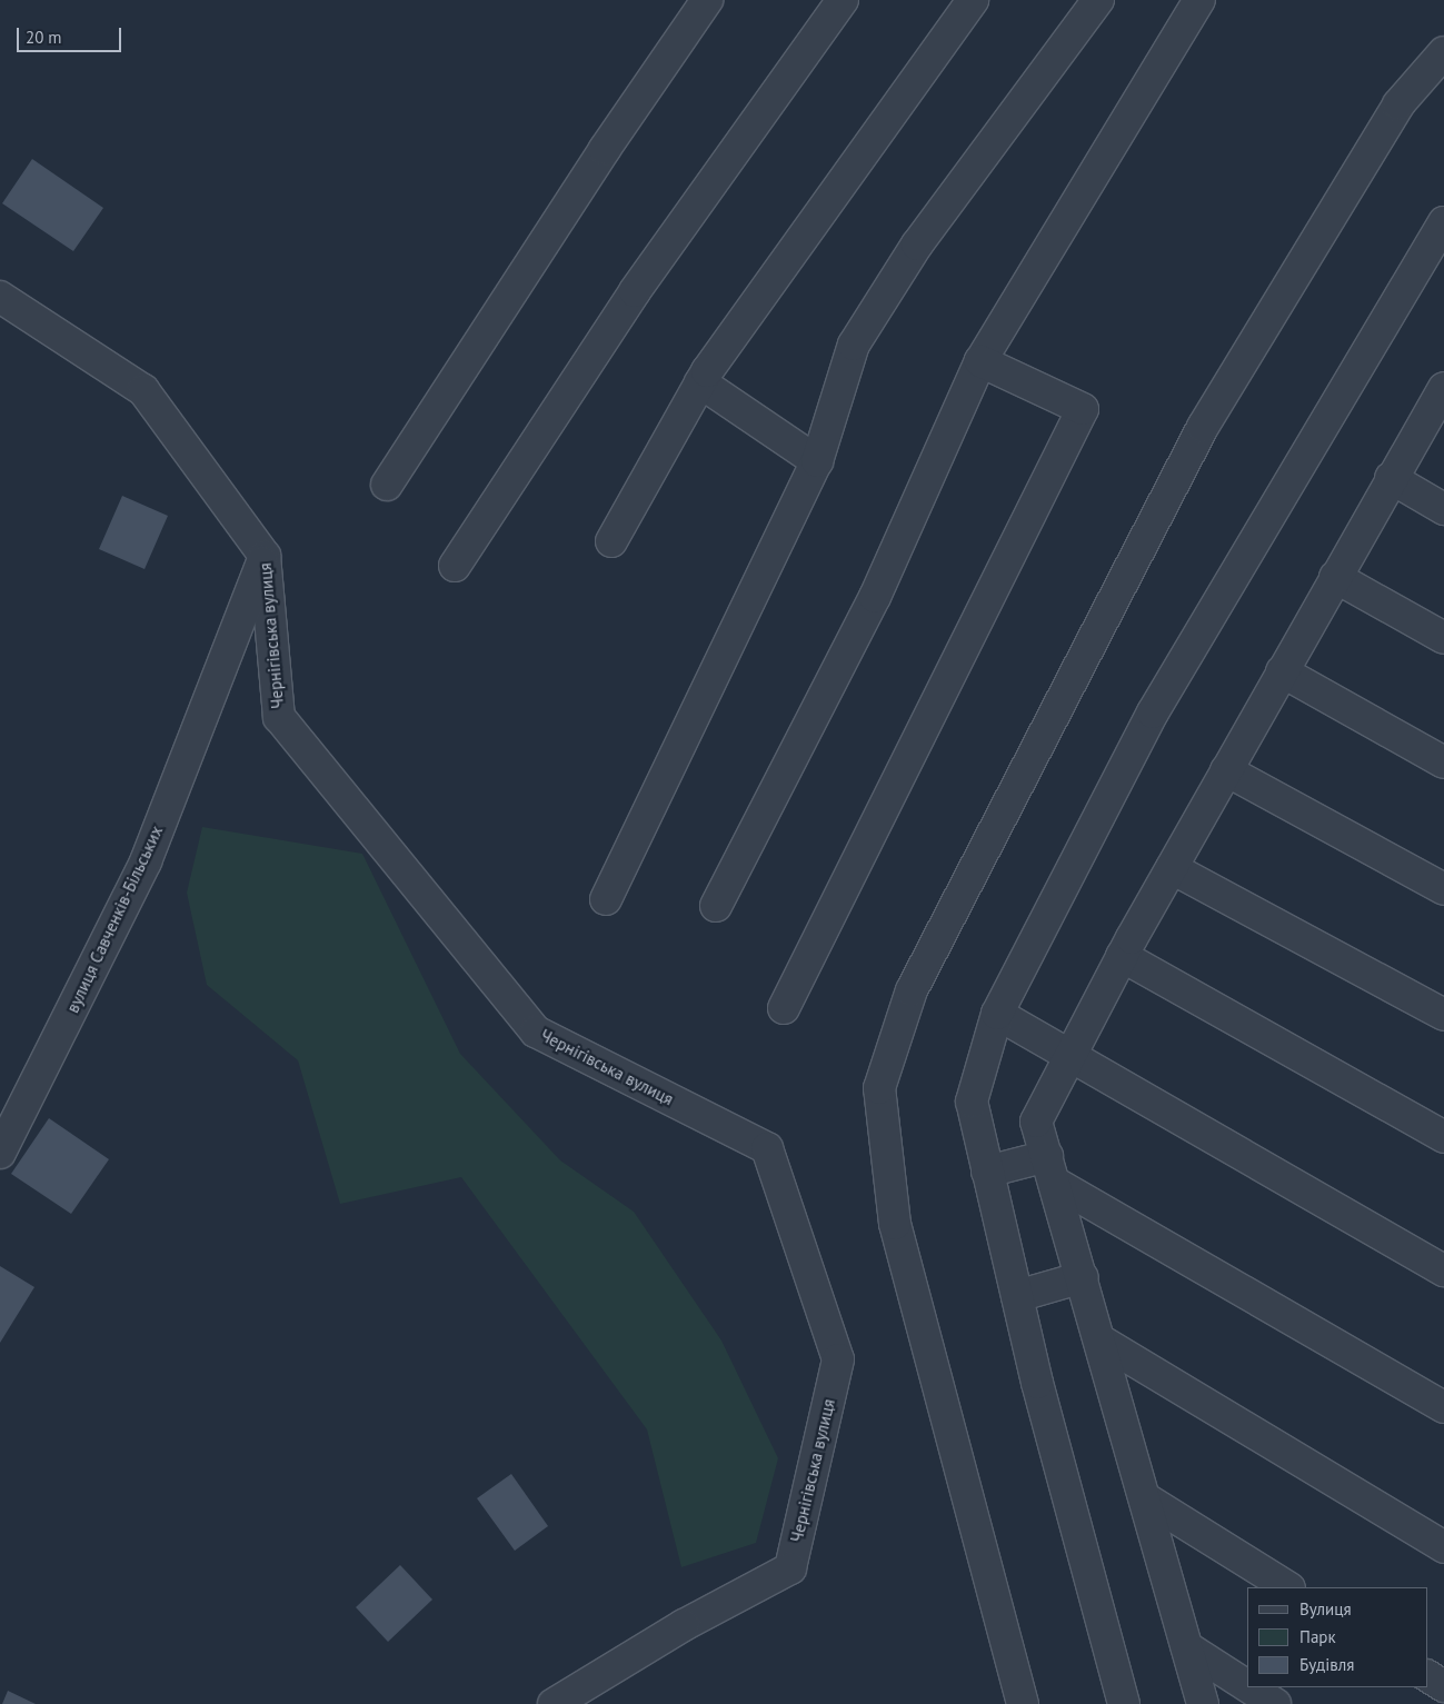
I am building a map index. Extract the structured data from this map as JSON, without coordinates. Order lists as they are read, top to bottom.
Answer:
{
  "streets": {
    "street": ["Чернігівська вулиця", "вулиця Савченків-Більських"]
  },
  "crossings": [
    ["Чернігівська вулиця", "вулиця Савченків-Більських"]
  ],
  "legend": ["Вулиця", "Парк", "Будівля"],
  "scale_bar": "20 m"
}
